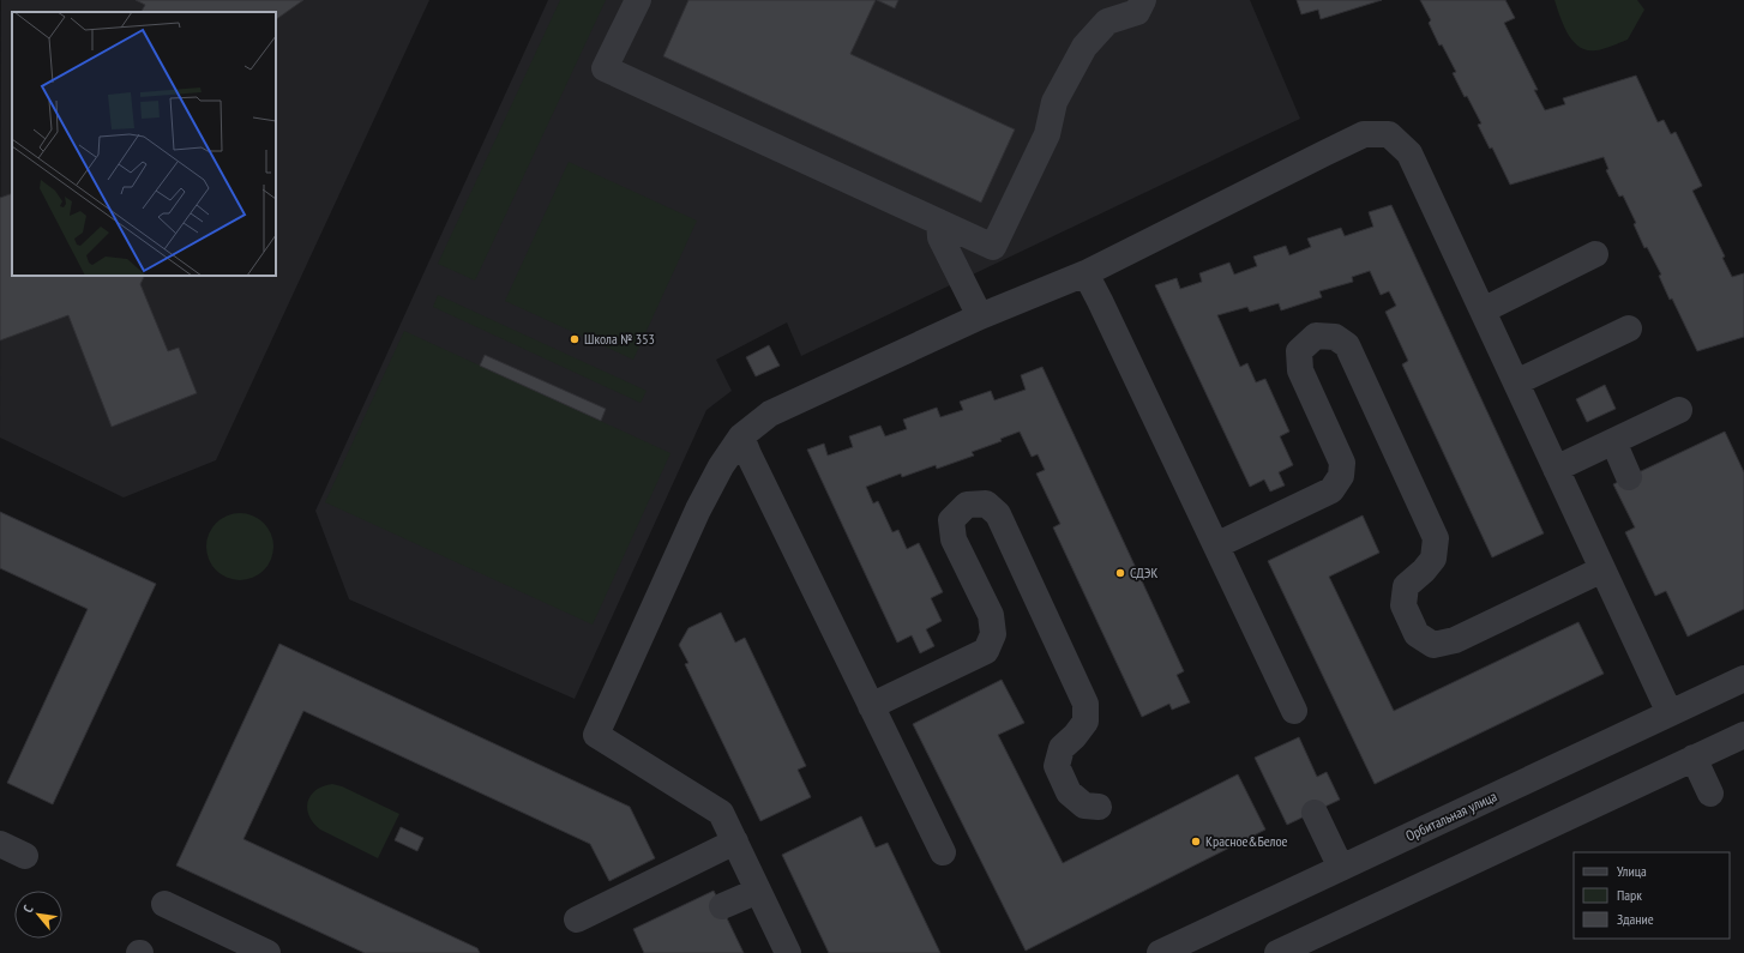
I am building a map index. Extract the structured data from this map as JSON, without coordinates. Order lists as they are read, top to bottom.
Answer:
{
  "streets": {
    "street": ["Орбитальная улица"]
  },
  "places": ["Школа № 353", "СДЭК", "Красное&Белое"],
  "legend": ["Улица", "Парк", "Здание"],
  "north": "top left"
}
